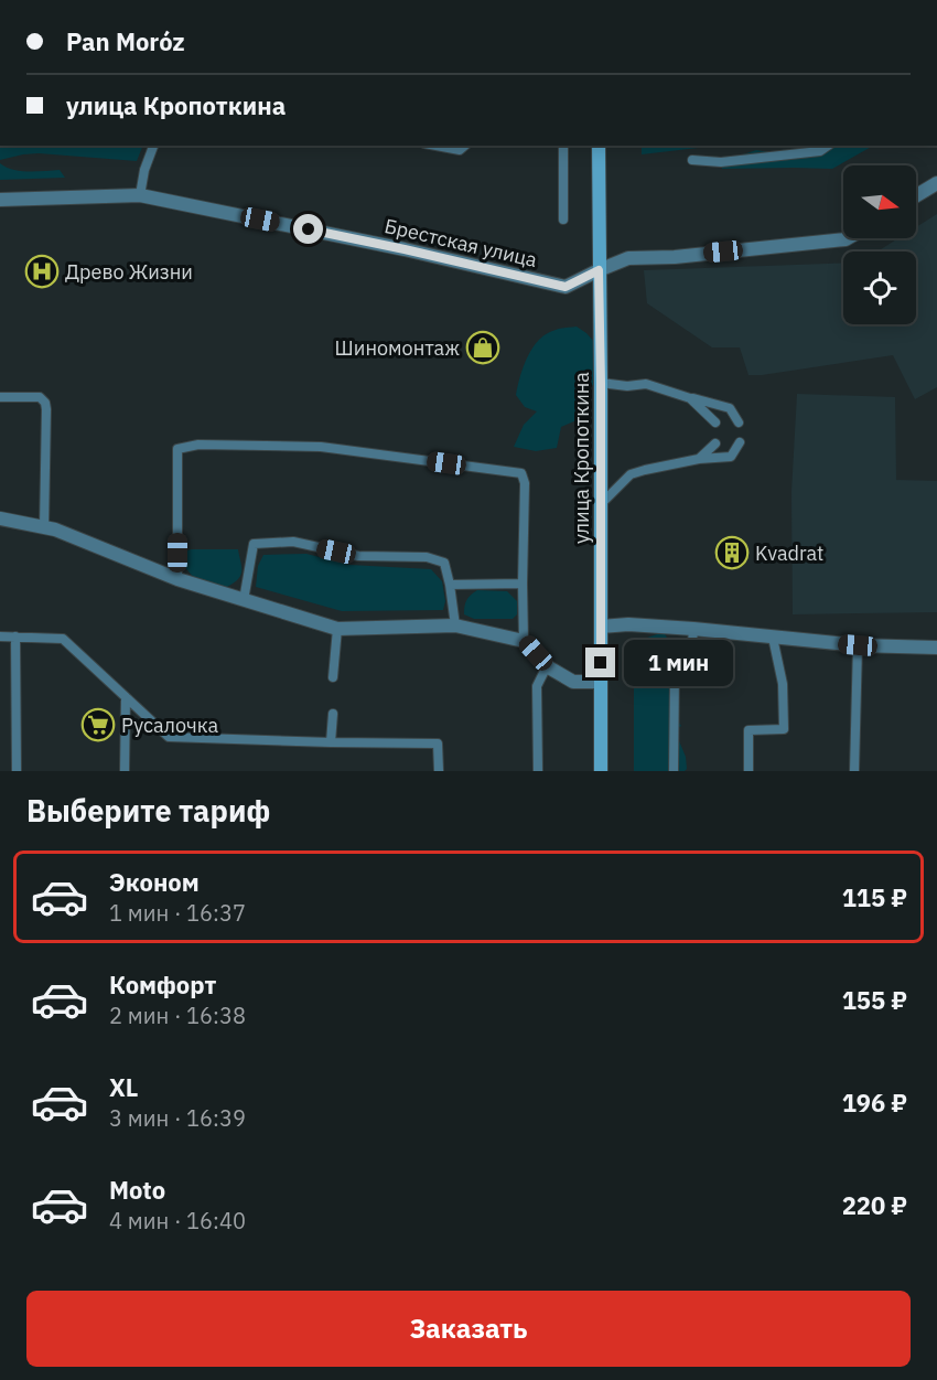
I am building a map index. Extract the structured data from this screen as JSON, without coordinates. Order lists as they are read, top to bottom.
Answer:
{
  "streets": {
    "main road": ["улица Кропоткина"],
    "street": ["Брестская улица"]
  },
  "crossings": [
    ["Брестская улица", "улица Кропоткина"]
  ],
  "places": {
    "hospital": ["Древо Жизни"],
    "shop": ["Шиномонтаж"],
    "building": ["Kvadrat"],
    "supermarket": ["Русалочка"]
  },
  "north": "right",
  "page": {
    "banner": ["Pan Moróz", "улица Кропоткина"],
    "bubble": "1 мин",
    "heading": "Выберите тариф",
    "list": [
      {
        "name": "Эконом",
        "note": "1 мин · 16:37",
        "value": "115 ₽"
      },
      {
        "name": "Комфорт",
        "note": "2 мин · 16:38",
        "value": "155 ₽"
      },
      {
        "name": "XL",
        "note": "3 мин · 16:39",
        "value": "196 ₽"
      },
      {
        "name": "Moto",
        "note": "4 мин · 16:40",
        "value": "220 ₽"
      }
    ],
    "buttons": "Заказать"
  }
}
